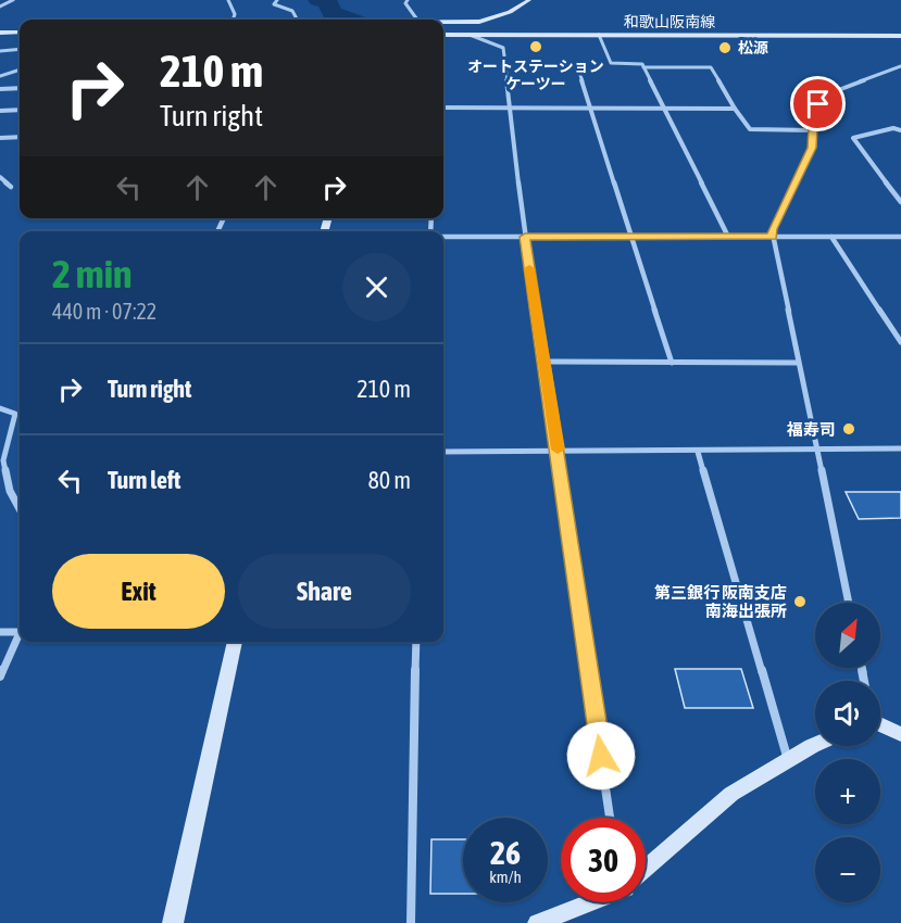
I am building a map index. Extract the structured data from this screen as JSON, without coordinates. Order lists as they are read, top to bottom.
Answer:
{
  "streets": {
    "main road": ["和歌山阪南線"]
  },
  "places": [
    "オートステーション ケーツー",
    "松源",
    "福寿司",
    "第三銀行 阪南支店 南海出張所"
  ],
  "north": "top right",
  "page": {
    "turn": ["210 m", "Turn right"],
    "heading": ["2 min", "440 m · 07:22"],
    "list": [
      {
        "name": "Turn right",
        "value": "210 m"
      },
      {
        "name": "Turn left",
        "value": "80 m"
      }
    ],
    "buttons": ["Exit", "Share"],
    "map_buttons": ["+", "−"],
    "speed": "26 km/h",
    "limit": "30"
  }
}
